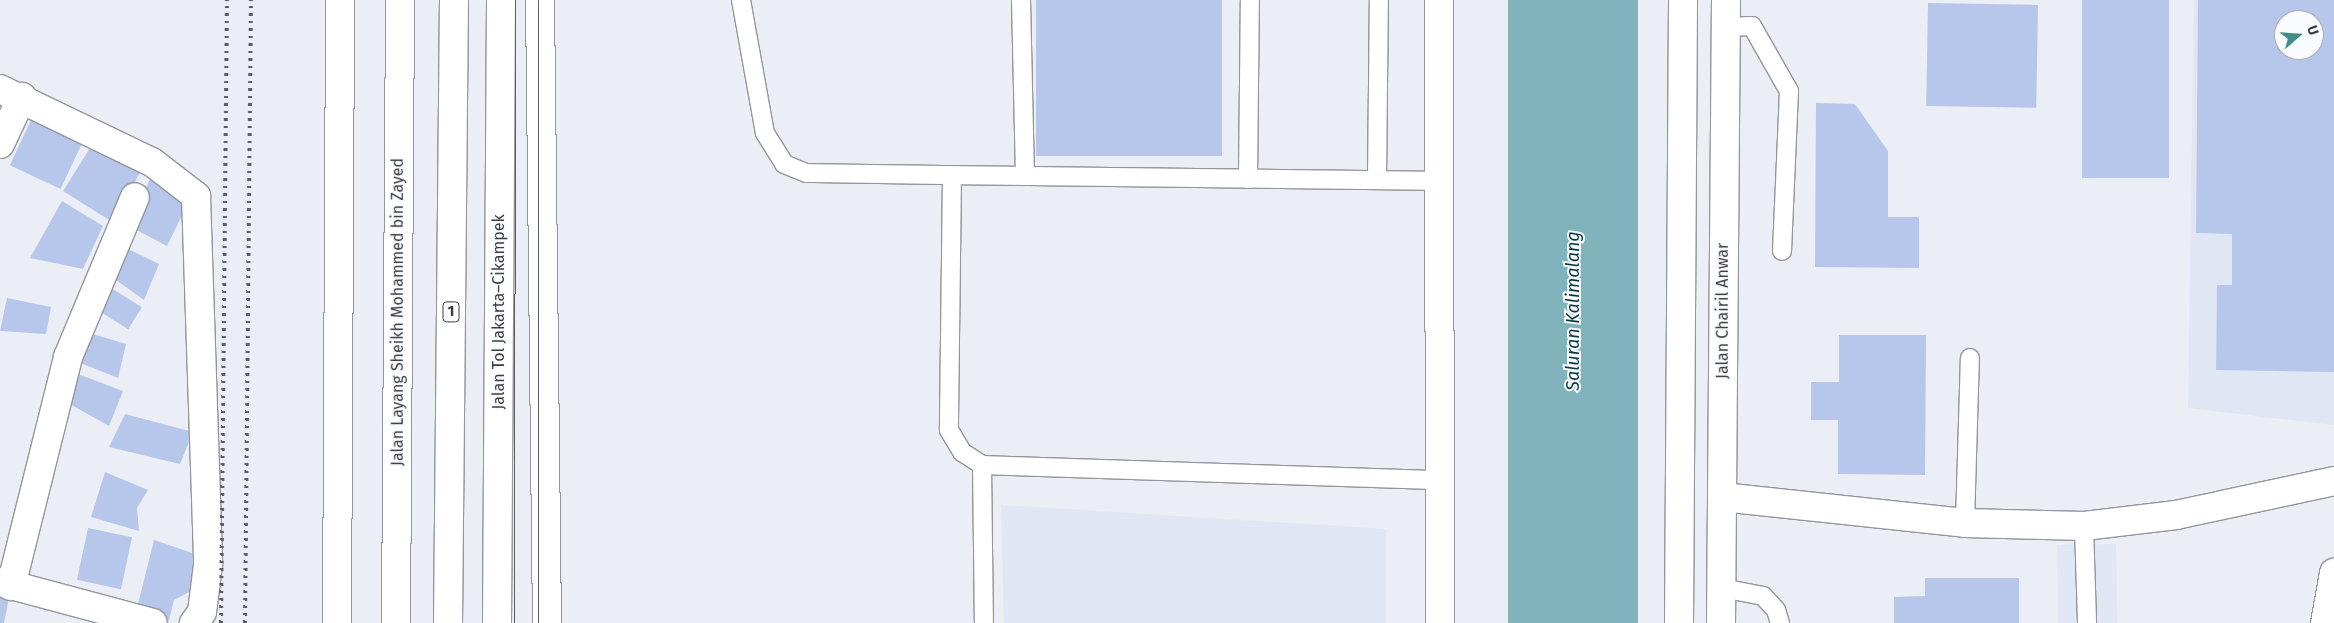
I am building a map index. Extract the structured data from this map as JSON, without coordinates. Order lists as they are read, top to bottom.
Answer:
{
  "streets": {
    "main road": [
      "Jalan Chairil Anwar",
      "Jalan Layang Sheikh Mohammed bin Zayed",
      "1",
      "Jalan Tol Jakarta–Cikampek"
    ]
  },
  "water": ["Saluran Kalimalang"],
  "north": "right"
}
